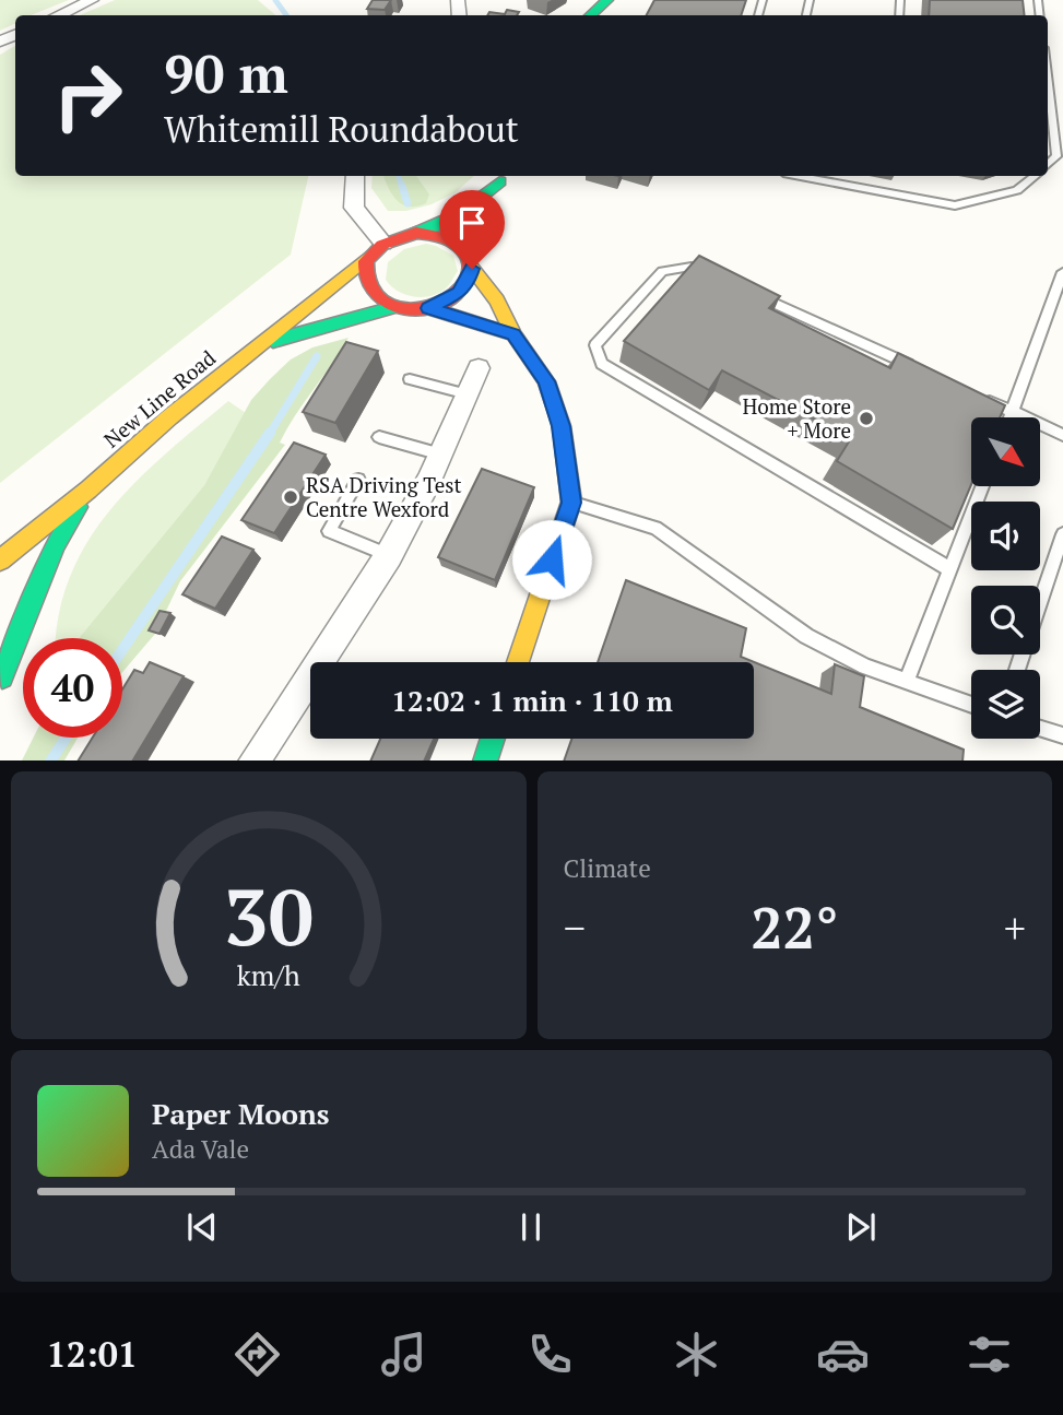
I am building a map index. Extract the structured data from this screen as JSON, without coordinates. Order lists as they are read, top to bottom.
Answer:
{
  "streets": {
    "main road": ["New Line Road"]
  },
  "places": ["Home Store + More", "RSA Driving Test Centre Wexford"],
  "north": "bottom right",
  "page": {
    "turn": ["90 m", "Whitemill Roundabout"],
    "limit": "40",
    "trip": "12:02 · 1 min · 110 m",
    "tile": "Climate",
    "heat": ["−", "22°", "+"],
    "song": ["Paper Moons", "Ada Vale"],
    "tabs": "12:01",
    "gauge": ["30", "km/h"]
  }
}
